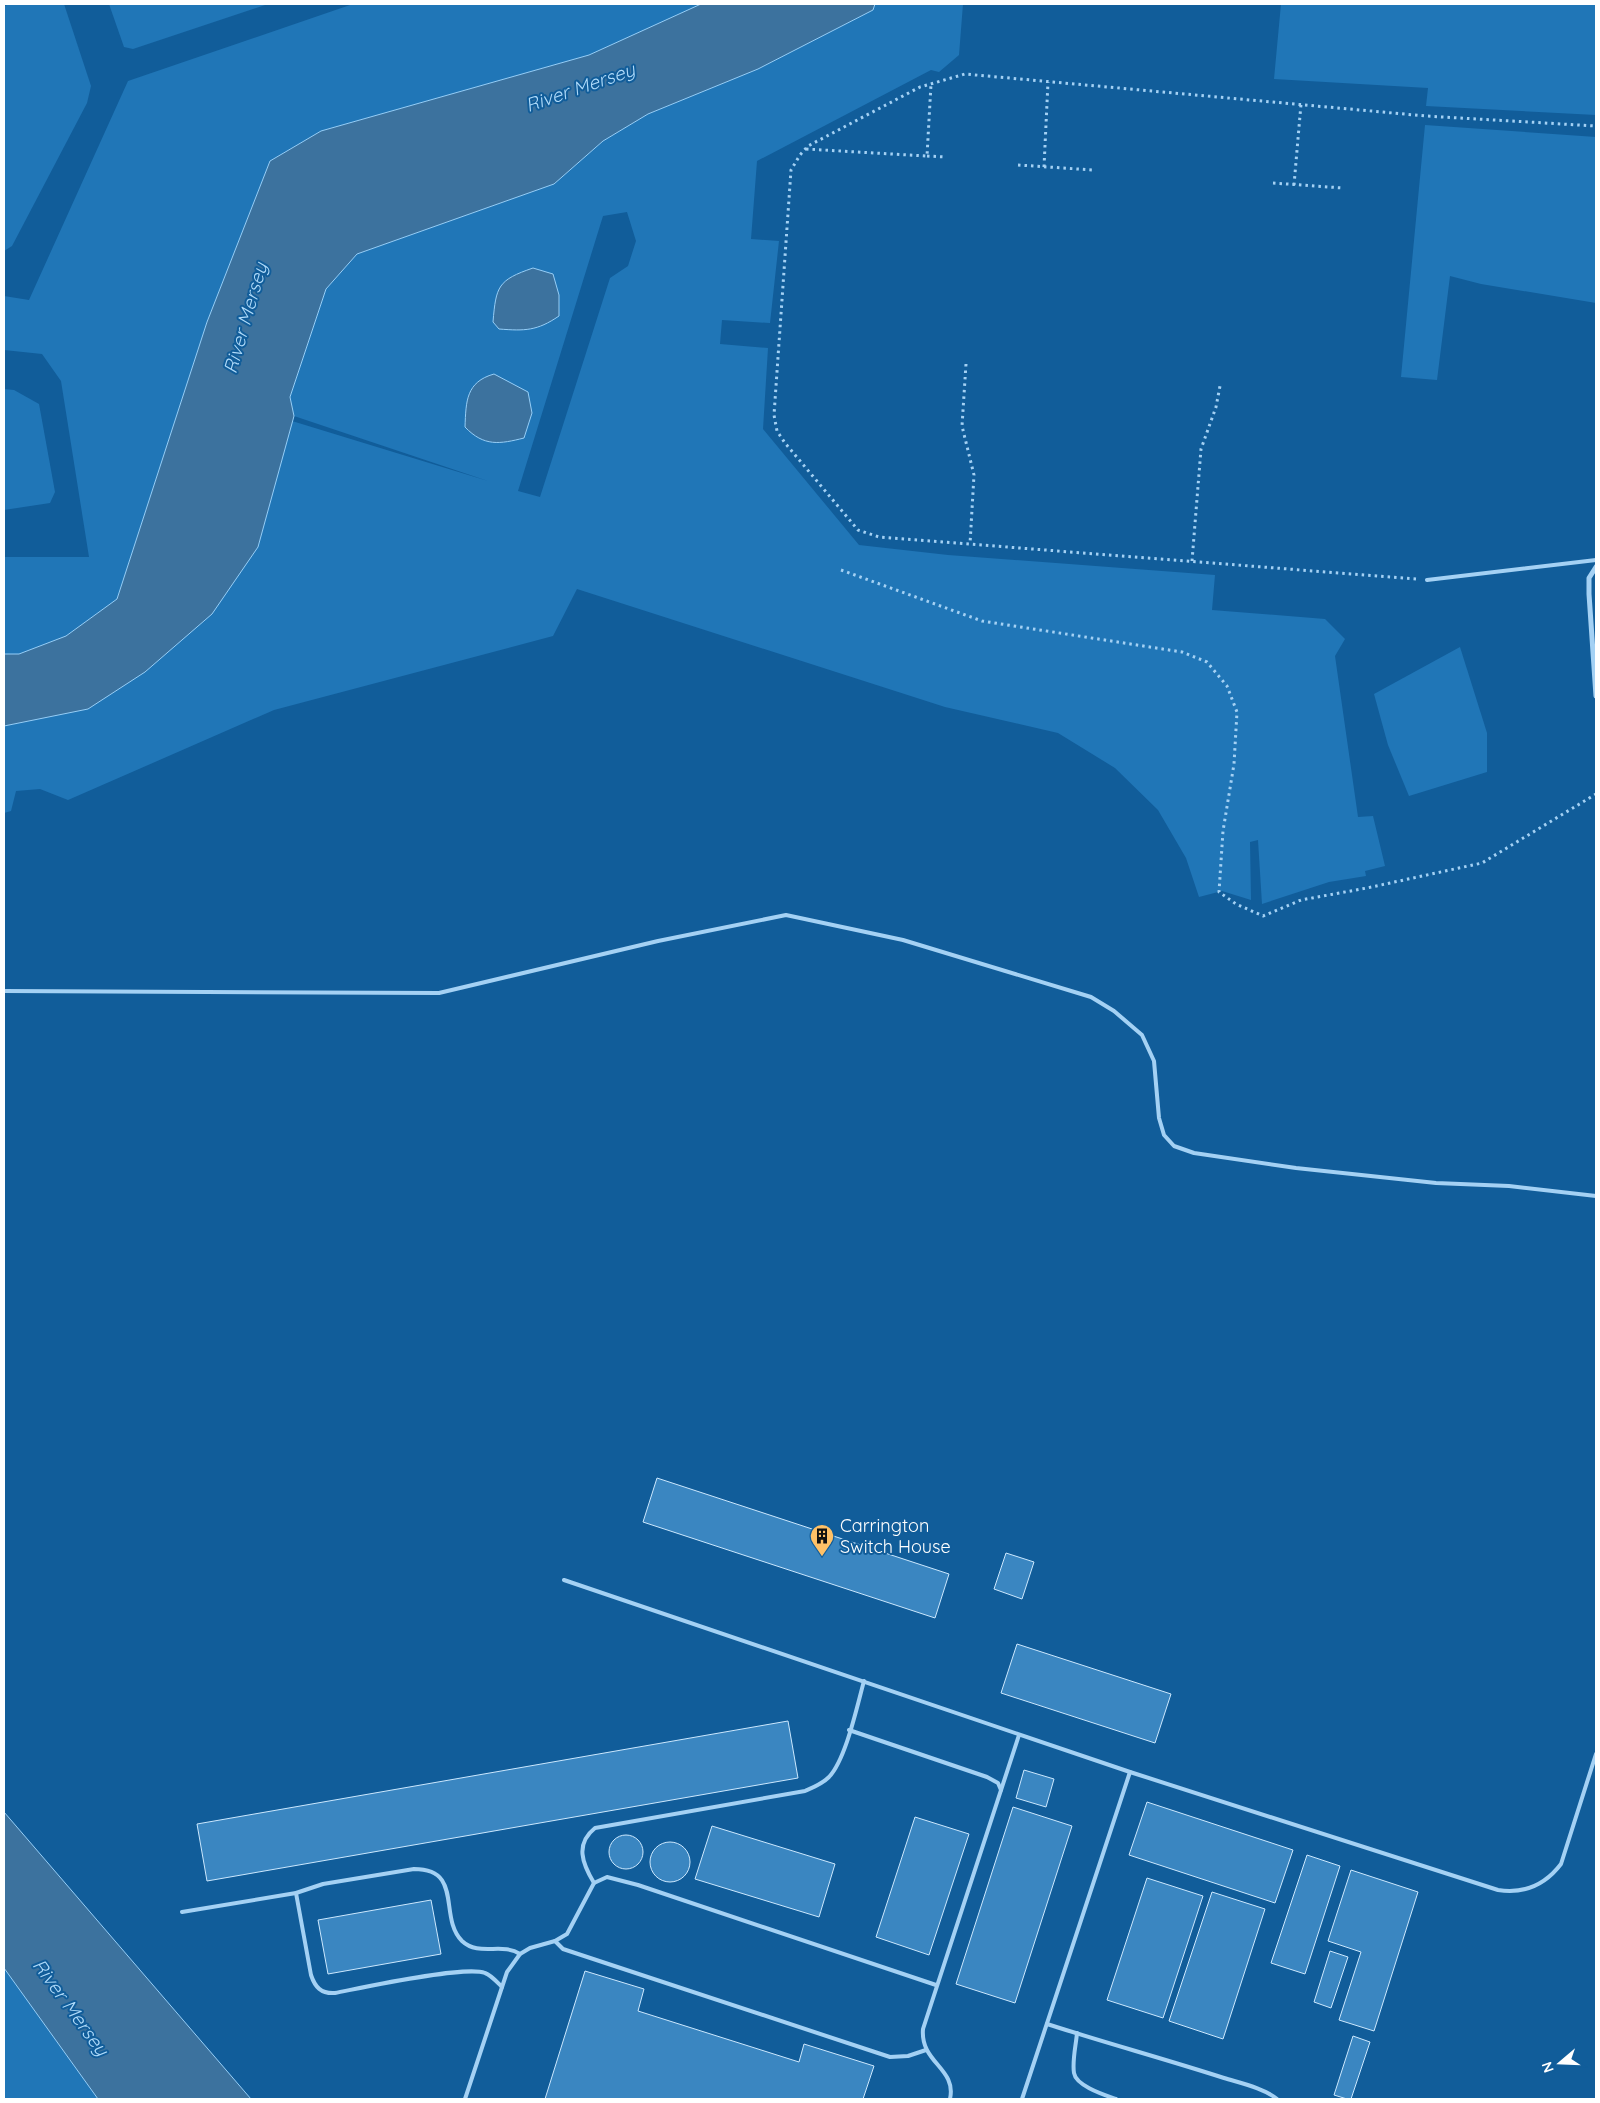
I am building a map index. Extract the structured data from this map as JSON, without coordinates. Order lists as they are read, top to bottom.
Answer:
{
  "water": ["River Mersey"],
  "places": {
    "building": ["Carrington Switch House"]
  },
  "north": "left"
}
